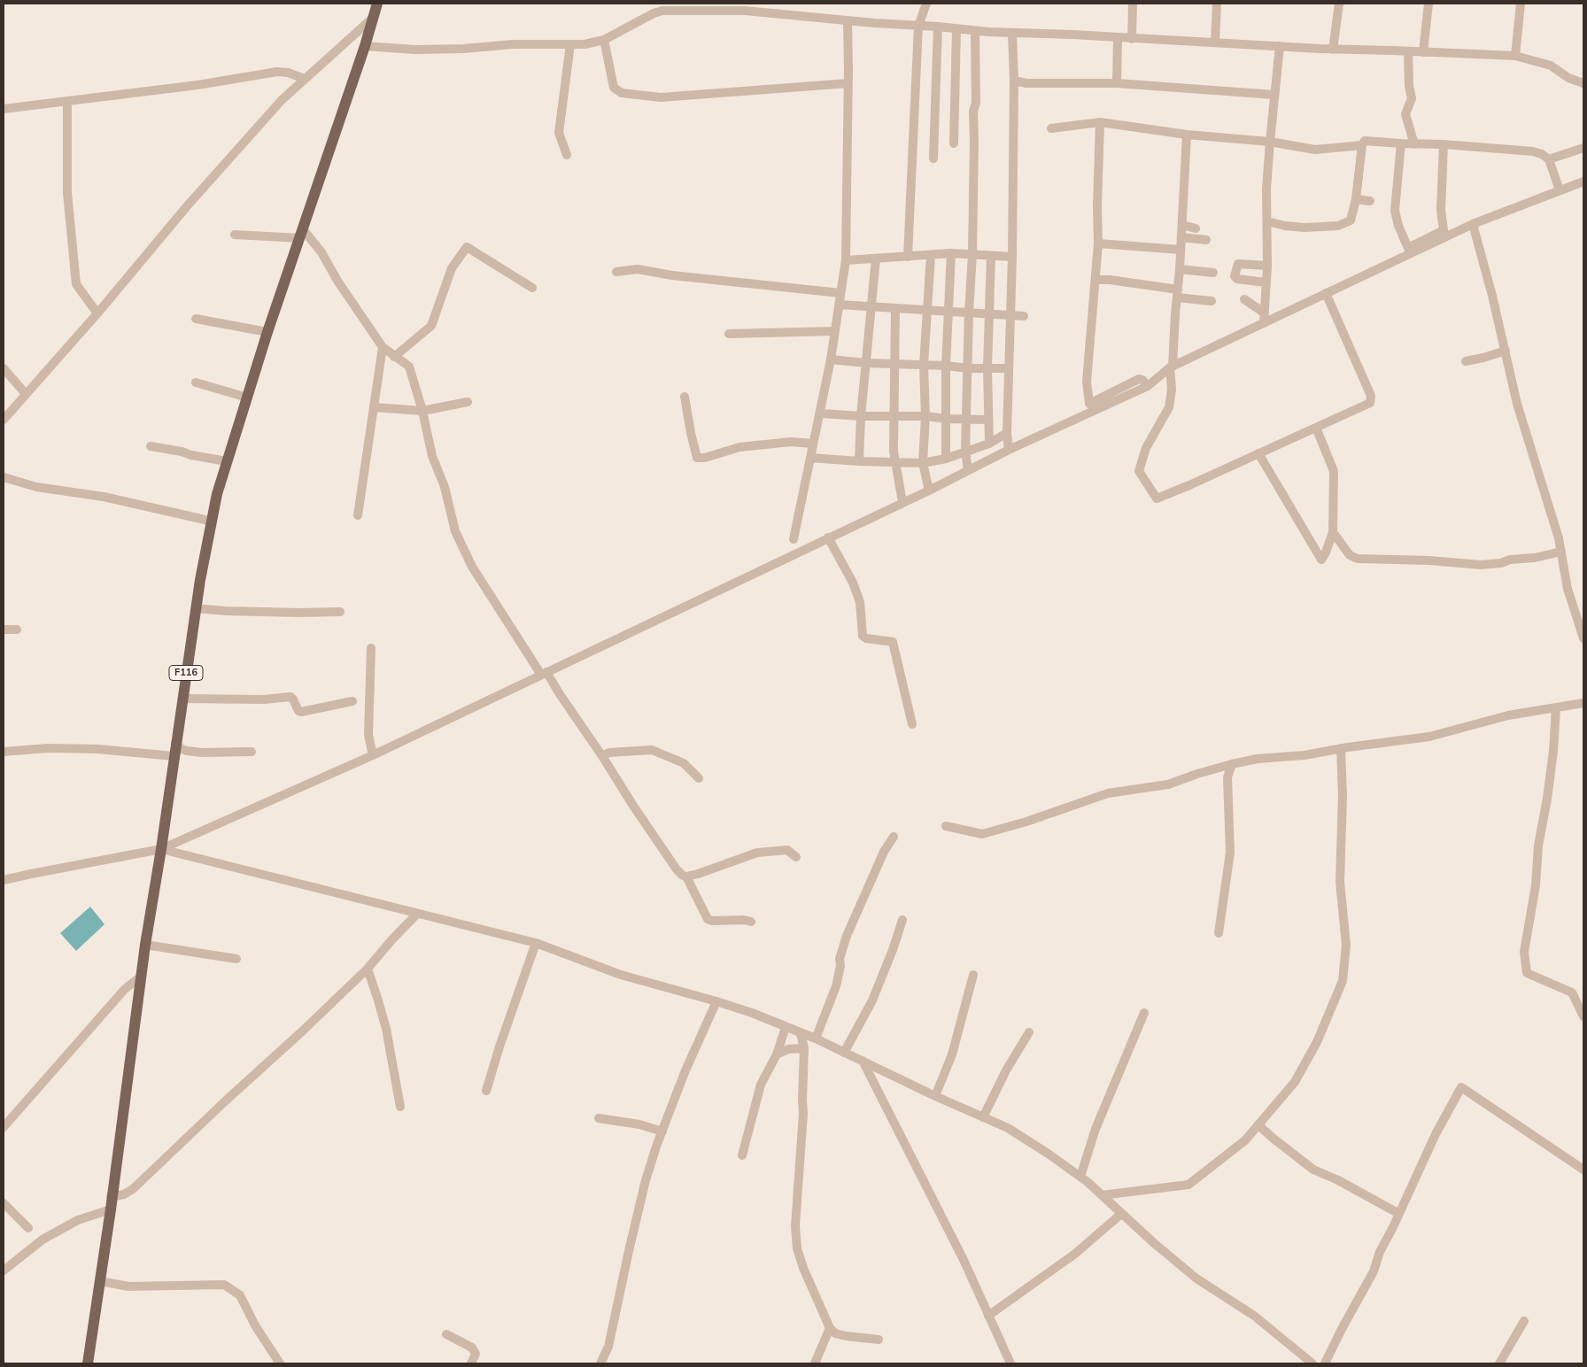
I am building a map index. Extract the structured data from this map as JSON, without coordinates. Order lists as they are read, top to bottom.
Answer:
{
  "streets": {
    "main road": ["F116"]
  }
}
